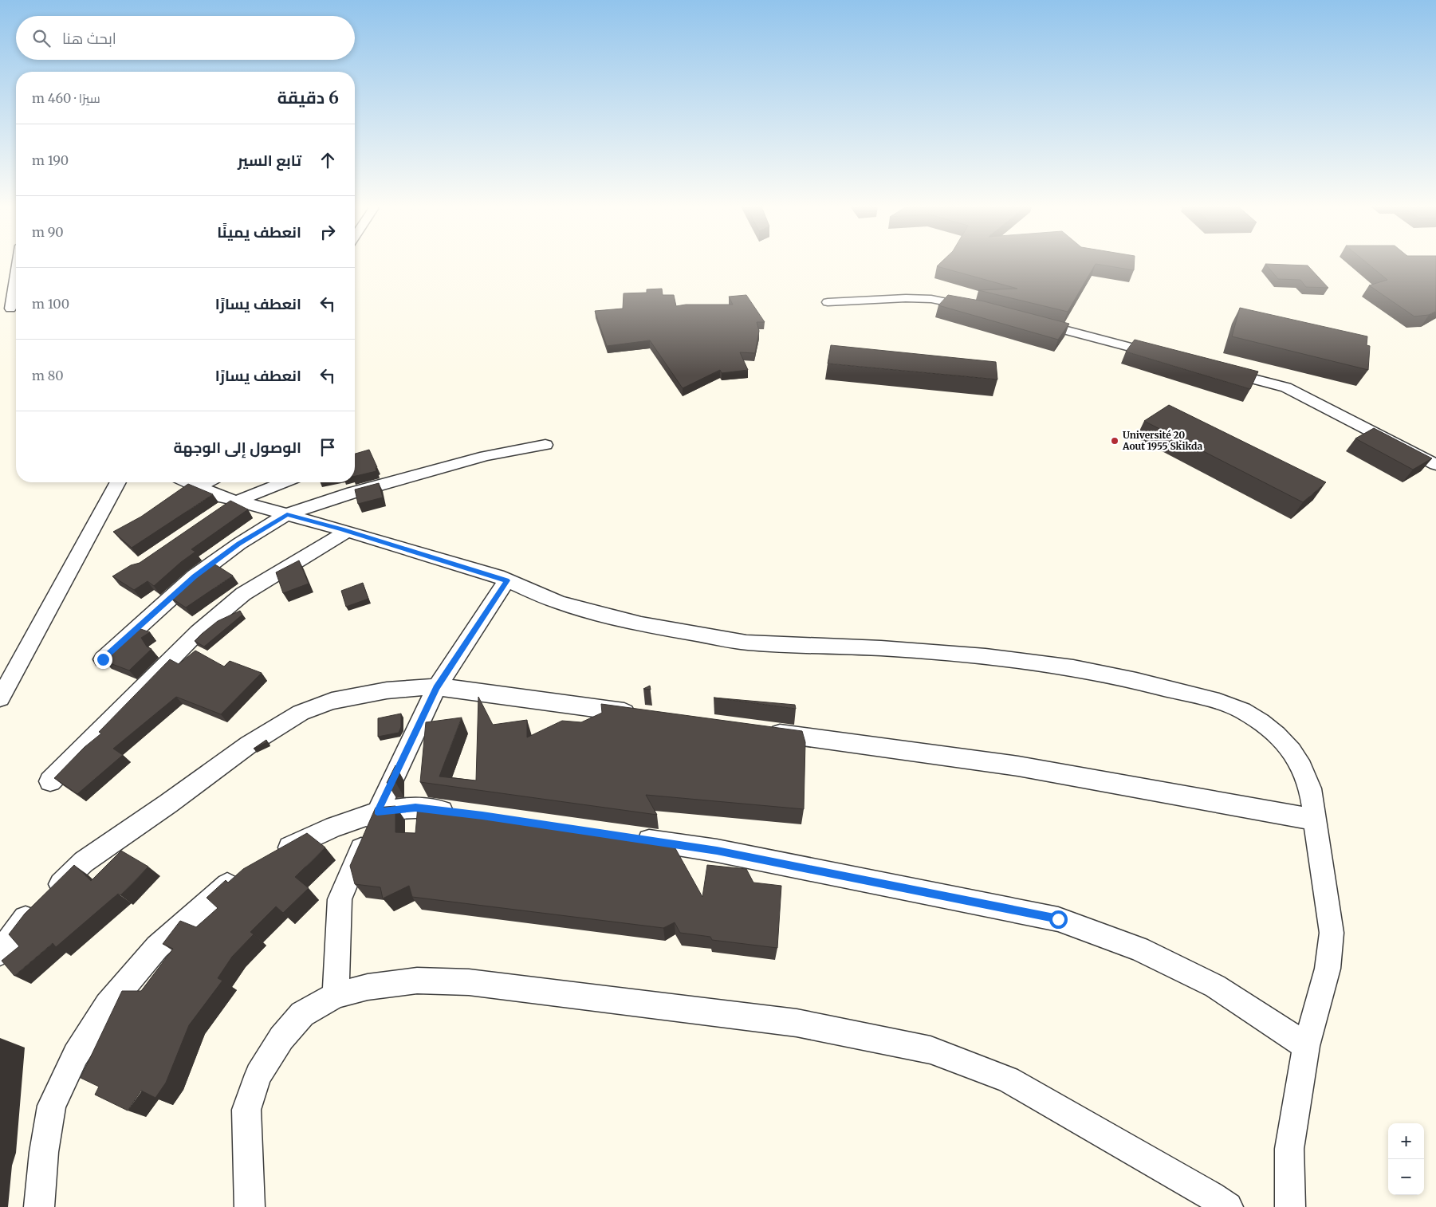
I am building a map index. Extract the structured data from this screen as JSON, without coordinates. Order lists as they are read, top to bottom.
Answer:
{
  "places": ["Université 20 Aout 1955 Skikda"],
  "page": {
    "search": "ابحث هنا",
    "heading": ["6 دقيقة", "سيرًا · 460 m"],
    "list": [
      ["تابع السير", "190 m"],
      ["انعطف يمينًا", "90 m"],
      ["انعطف يسارًا", "100 m"],
      ["انعطف يسارًا", "80 m"],
      "الوصول إلى الوجهة"
    ],
    "map_buttons": ["+", "−"]
  }
}
